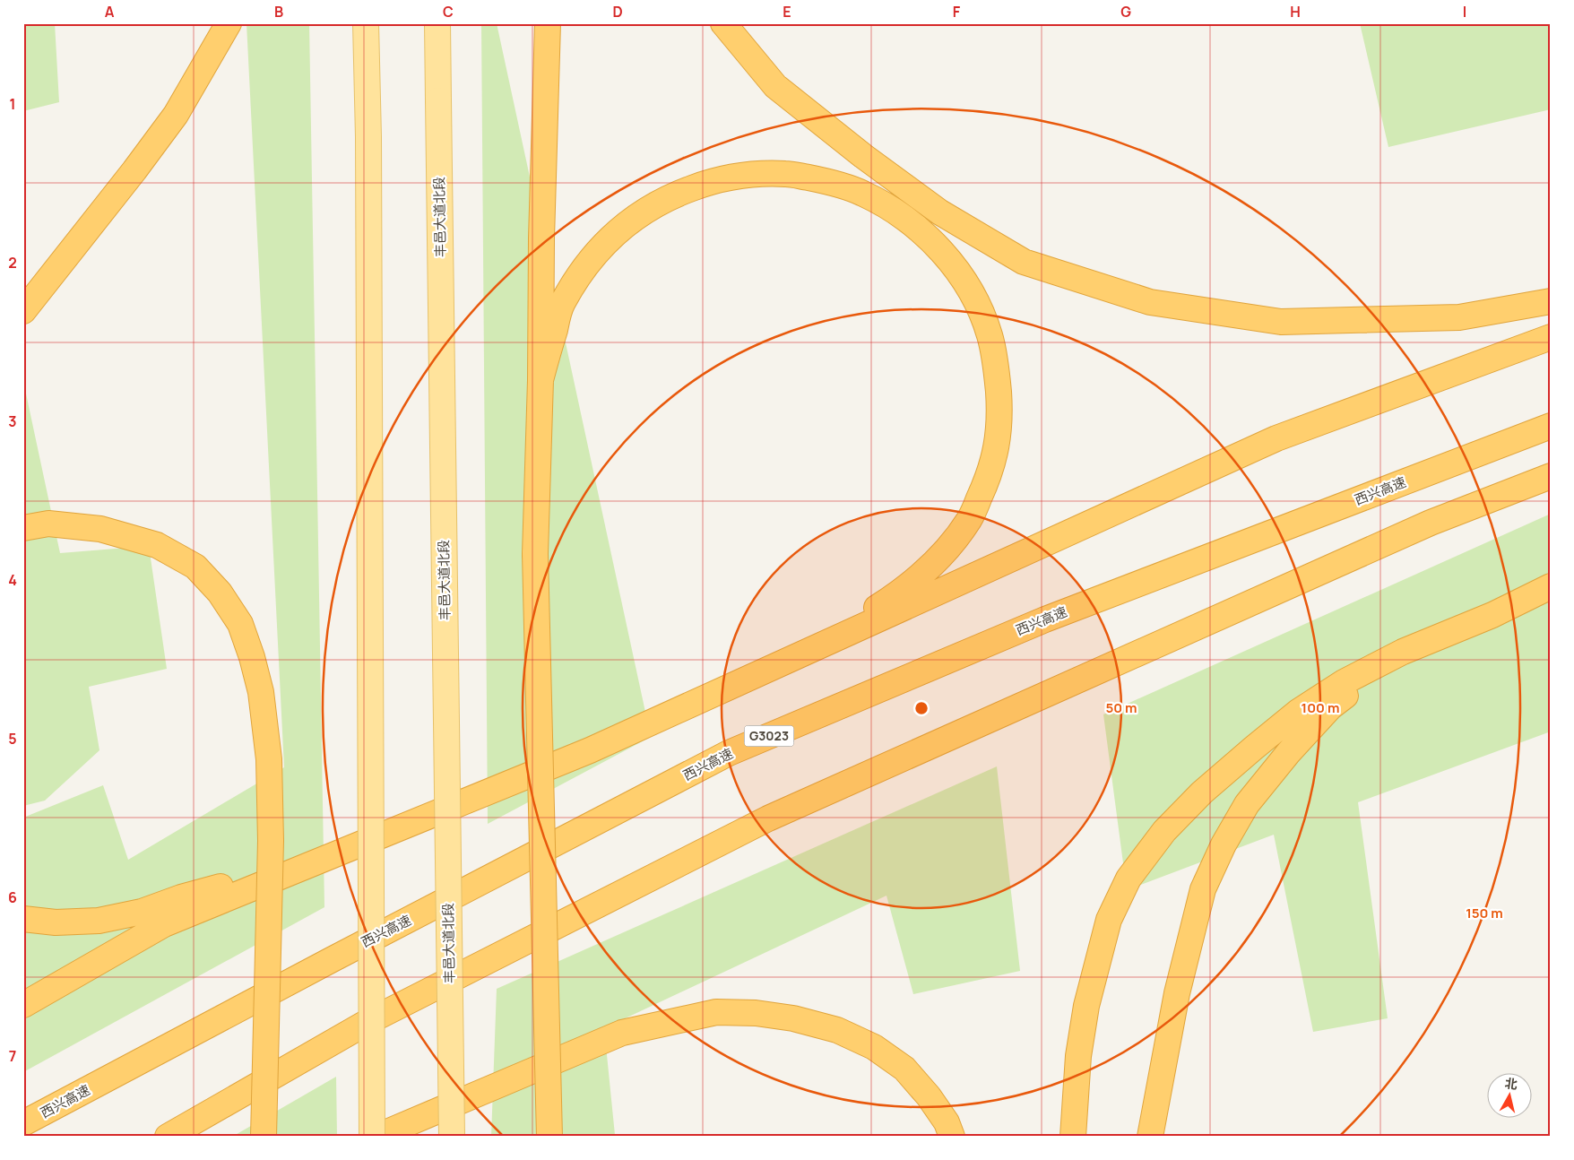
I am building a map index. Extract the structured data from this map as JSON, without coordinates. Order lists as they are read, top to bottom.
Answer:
{
  "streets": {
    "highway": ["西兴高速", "G3023"],
    "main road": ["丰邑大道北段"]
  },
  "north": "top",
  "grid": {
    "columns": [
      "A",
      "B",
      "C",
      "D",
      "E",
      "F",
      "G",
      "H",
      "I"
    ],
    "rows": [
      "1",
      "2",
      "3",
      "4",
      "5",
      "6",
      "7"
    ]
  },
  "rings": ["50 m", "100 m", "150 m"]
}
